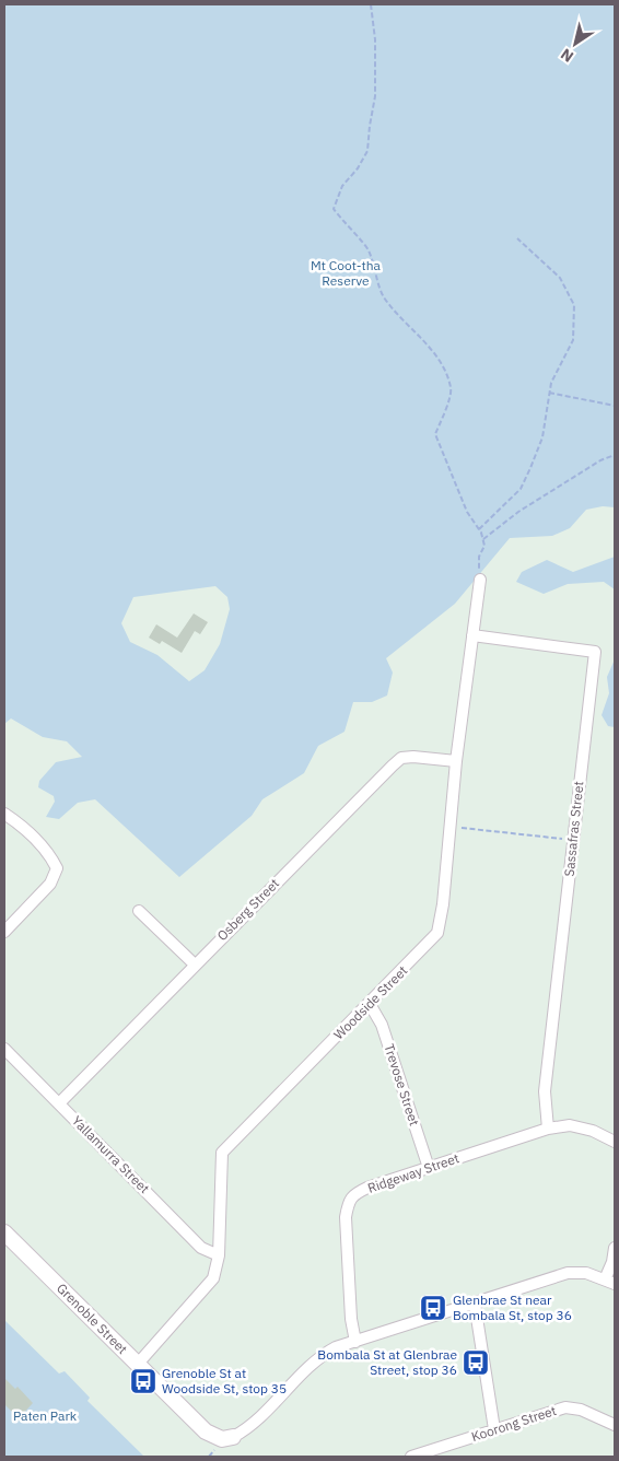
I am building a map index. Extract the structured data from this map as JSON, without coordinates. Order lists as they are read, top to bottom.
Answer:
{
  "streets": {
    "street": [
      "Sassafras Street",
      "Osberg Street",
      "Woodside Street",
      "Trevose Street",
      "Yallamurra Street",
      "Ridgeway Street",
      "Grenoble Street",
      "Koorong Street"
    ]
  },
  "crossings": [
    ["Sassafras Street", "Woodside Street"],
    ["Sassafras Street", "Ridgeway Street"],
    ["Osberg Street", "Woodside Street"],
    ["Osberg Street", "Yallamurra Street"],
    ["Woodside Street", "Trevose Street"],
    ["Woodside Street", "Yallamurra Street"],
    ["Woodside Street", "Grenoble Street"],
    ["Trevose Street", "Ridgeway Street"]
  ],
  "parks": ["Mt Coot-tha Reserve", "Paten Park"],
  "places": {
    "bus stop": ["Glenbrae St near Bombala St, stop 36", "Bombala St at Glenbrae Street, stop 36", "Grenoble St at Woodside St, stop 35"]
  },
  "north": "bottom left"
}
